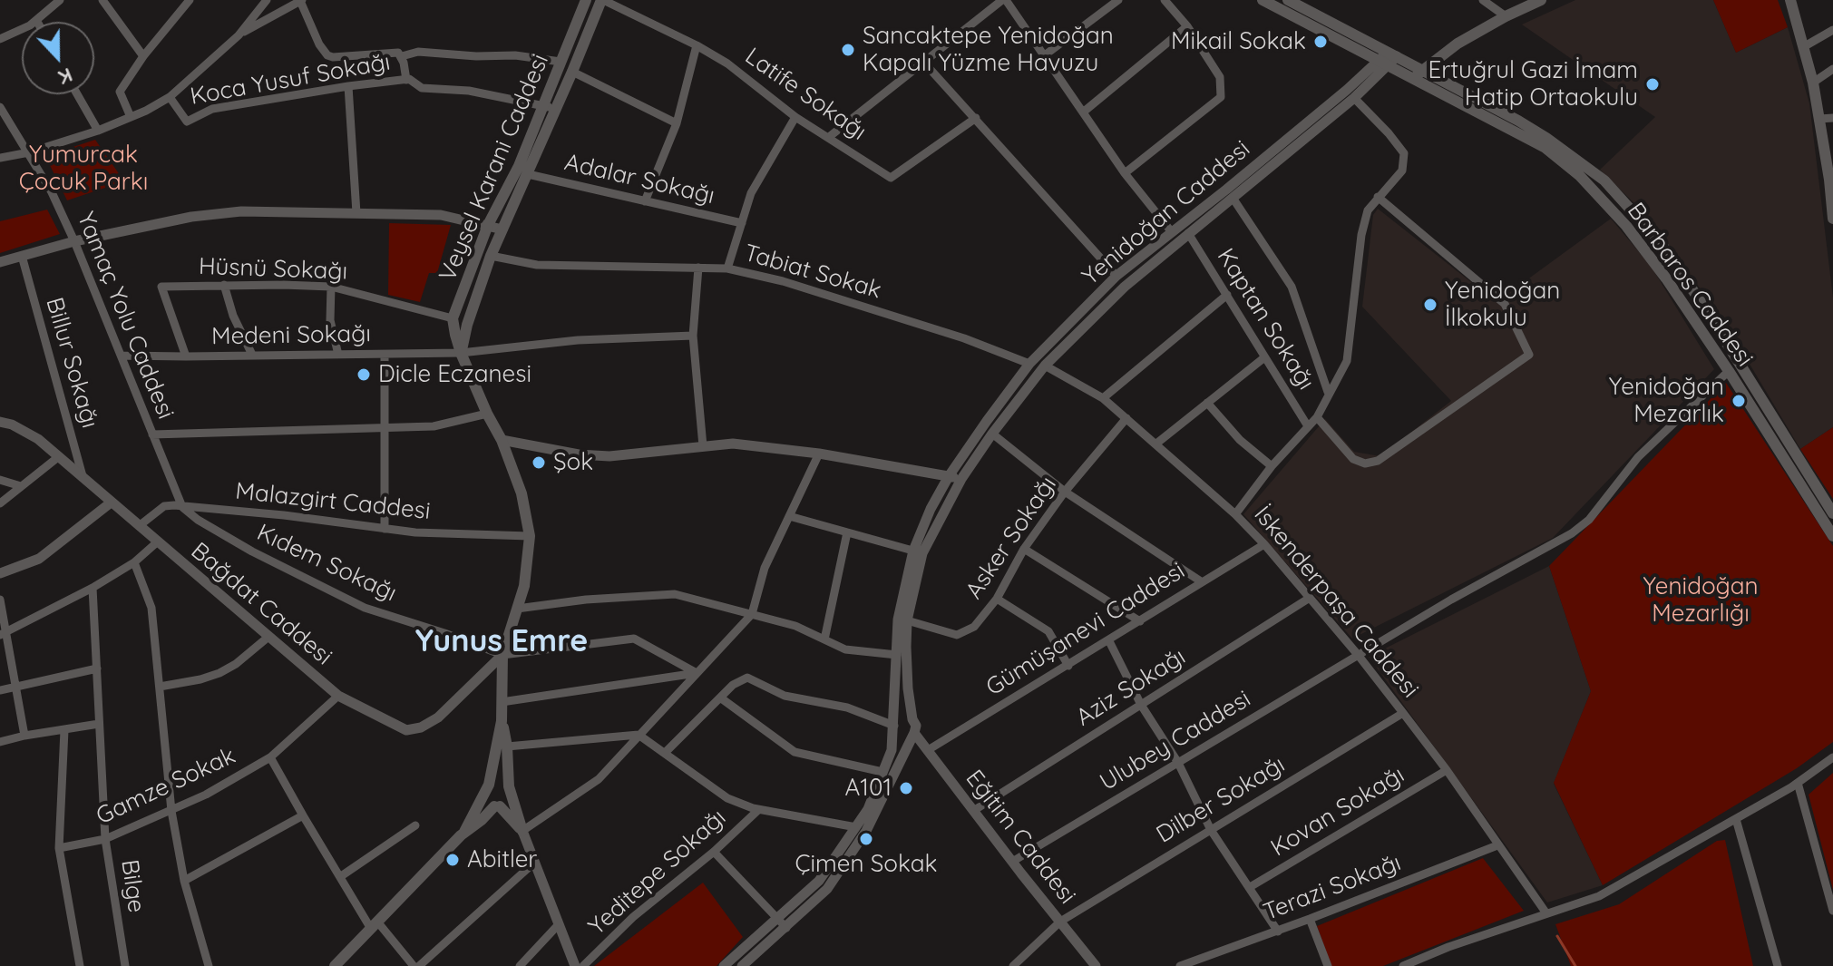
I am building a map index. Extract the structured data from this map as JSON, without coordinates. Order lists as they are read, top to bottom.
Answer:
{
  "streets": {
    "main road": ["Veysel Karani Caddesi", "Barbaros Caddesi"],
    "street": [
      "Koca Yusuf Sokağı",
      "Latife Sokağı",
      "Adalar Sokağı",
      "Yenidoğan Caddesi",
      "Hüsnü Sokağı",
      "Tabiat Sokak",
      "Yamaç Yolu Caddesi",
      "Kaptan Sokağı",
      "Medeni Sokağı",
      "Billur Sokağı",
      "Malazgirt Caddesi",
      "Asker Sokağı",
      "Kıdem Sokağı",
      "İskenderpaşa Caddesi",
      "Bağdat Caddesi",
      "Gümüşanevi Caddesi",
      "Aziz Sokağı",
      "Ulubey Caddesi",
      "Gamze Sokak",
      "Dilber Sokağı",
      "Kovan Sokağı",
      "Eğitim Caddesi",
      "Yeditepe Sokağı",
      "Bilge",
      "Terazi Sokağı"
    ]
  },
  "crossings": [
    ["Koca Yusuf Sokağı", "Veysel Karani Caddesi"],
    ["Latife Sokağı", "Veysel Karani Caddesi"],
    ["Veysel Karani Caddesi", "Adalar Sokağı"],
    ["Veysel Karani Caddesi", "Hüsnü Sokağı"],
    ["Veysel Karani Caddesi", "Tabiat Sokak"],
    ["Veysel Karani Caddesi", "Medeni Sokağı"],
    ["Veysel Karani Caddesi", "Malazgirt Caddesi"],
    ["Veysel Karani Caddesi", "Kıdem Sokağı"],
    ["Veysel Karani Caddesi", "Bağdat Caddesi"],
    ["Yenidoğan Caddesi", "Tabiat Sokak"],
    ["Yenidoğan Caddesi", "Barbaros Caddesi"],
    ["Yenidoğan Caddesi", "Kaptan Sokağı"],
    ["Yenidoğan Caddesi", "Asker Sokağı"],
    ["Yenidoğan Caddesi", "İskenderpaşa Caddesi"],
    ["Yenidoğan Caddesi", "Eğitim Caddesi"],
    ["Hüsnü Sokağı", "Medeni Sokağı"],
    ["Barbaros Caddesi", "Ulubey Caddesi"],
    ["Yamaç Yolu Caddesi", "Medeni Sokağı"],
    ["Yamaç Yolu Caddesi", "Malazgirt Caddesi"],
    ["Yamaç Yolu Caddesi", "Kıdem Sokağı"],
    ["Billur Sokağı", "Bağdat Caddesi"],
    ["Malazgirt Caddesi", "Kıdem Sokağı"],
    ["Malazgirt Caddesi", "Bağdat Caddesi"],
    ["Asker Sokağı", "İskenderpaşa Caddesi"],
    ["Kıdem Sokağı", "Bağdat Caddesi"],
    ["İskenderpaşa Caddesi", "Gümüşanevi Caddesi"],
    ["İskenderpaşa Caddesi", "Aziz Sokağı"],
    ["İskenderpaşa Caddesi", "Ulubey Caddesi"],
    ["İskenderpaşa Caddesi", "Dilber Sokağı"],
    ["İskenderpaşa Caddesi", "Kovan Sokağı"],
    ["İskenderpaşa Caddesi", "Terazi Sokağı"],
    ["Bağdat Caddesi", "Gamze Sokak"],
    ["Gümüşanevi Caddesi", "Eğitim Caddesi"],
    ["Aziz Sokağı", "Eğitim Caddesi"],
    ["Ulubey Caddesi", "Eğitim Caddesi"],
    ["Gamze Sokak", "Bilge"],
    ["Dilber Sokağı", "Eğitim Caddesi"]
  ],
  "districts": ["Yunus Emre"],
  "parks": ["Yumurcak Çocuk Parkı", "Yenidoğan Mezarlığı"],
  "places": [
    "Mikail Sokak",
    "Sancaktepe Yenidoğan Kapalı Yüzme Havuzu",
    "Ertuğrul Gazi İmam Hatip Ortaokulu",
    "Yenidoğan İlkokulu",
    "Dicle Eczanesi",
    "Yenidoğan Mezarlık",
    "Şok",
    "A101",
    "Çimen Sokak",
    "Abitler"
  ],
  "north": "bottom"
}
